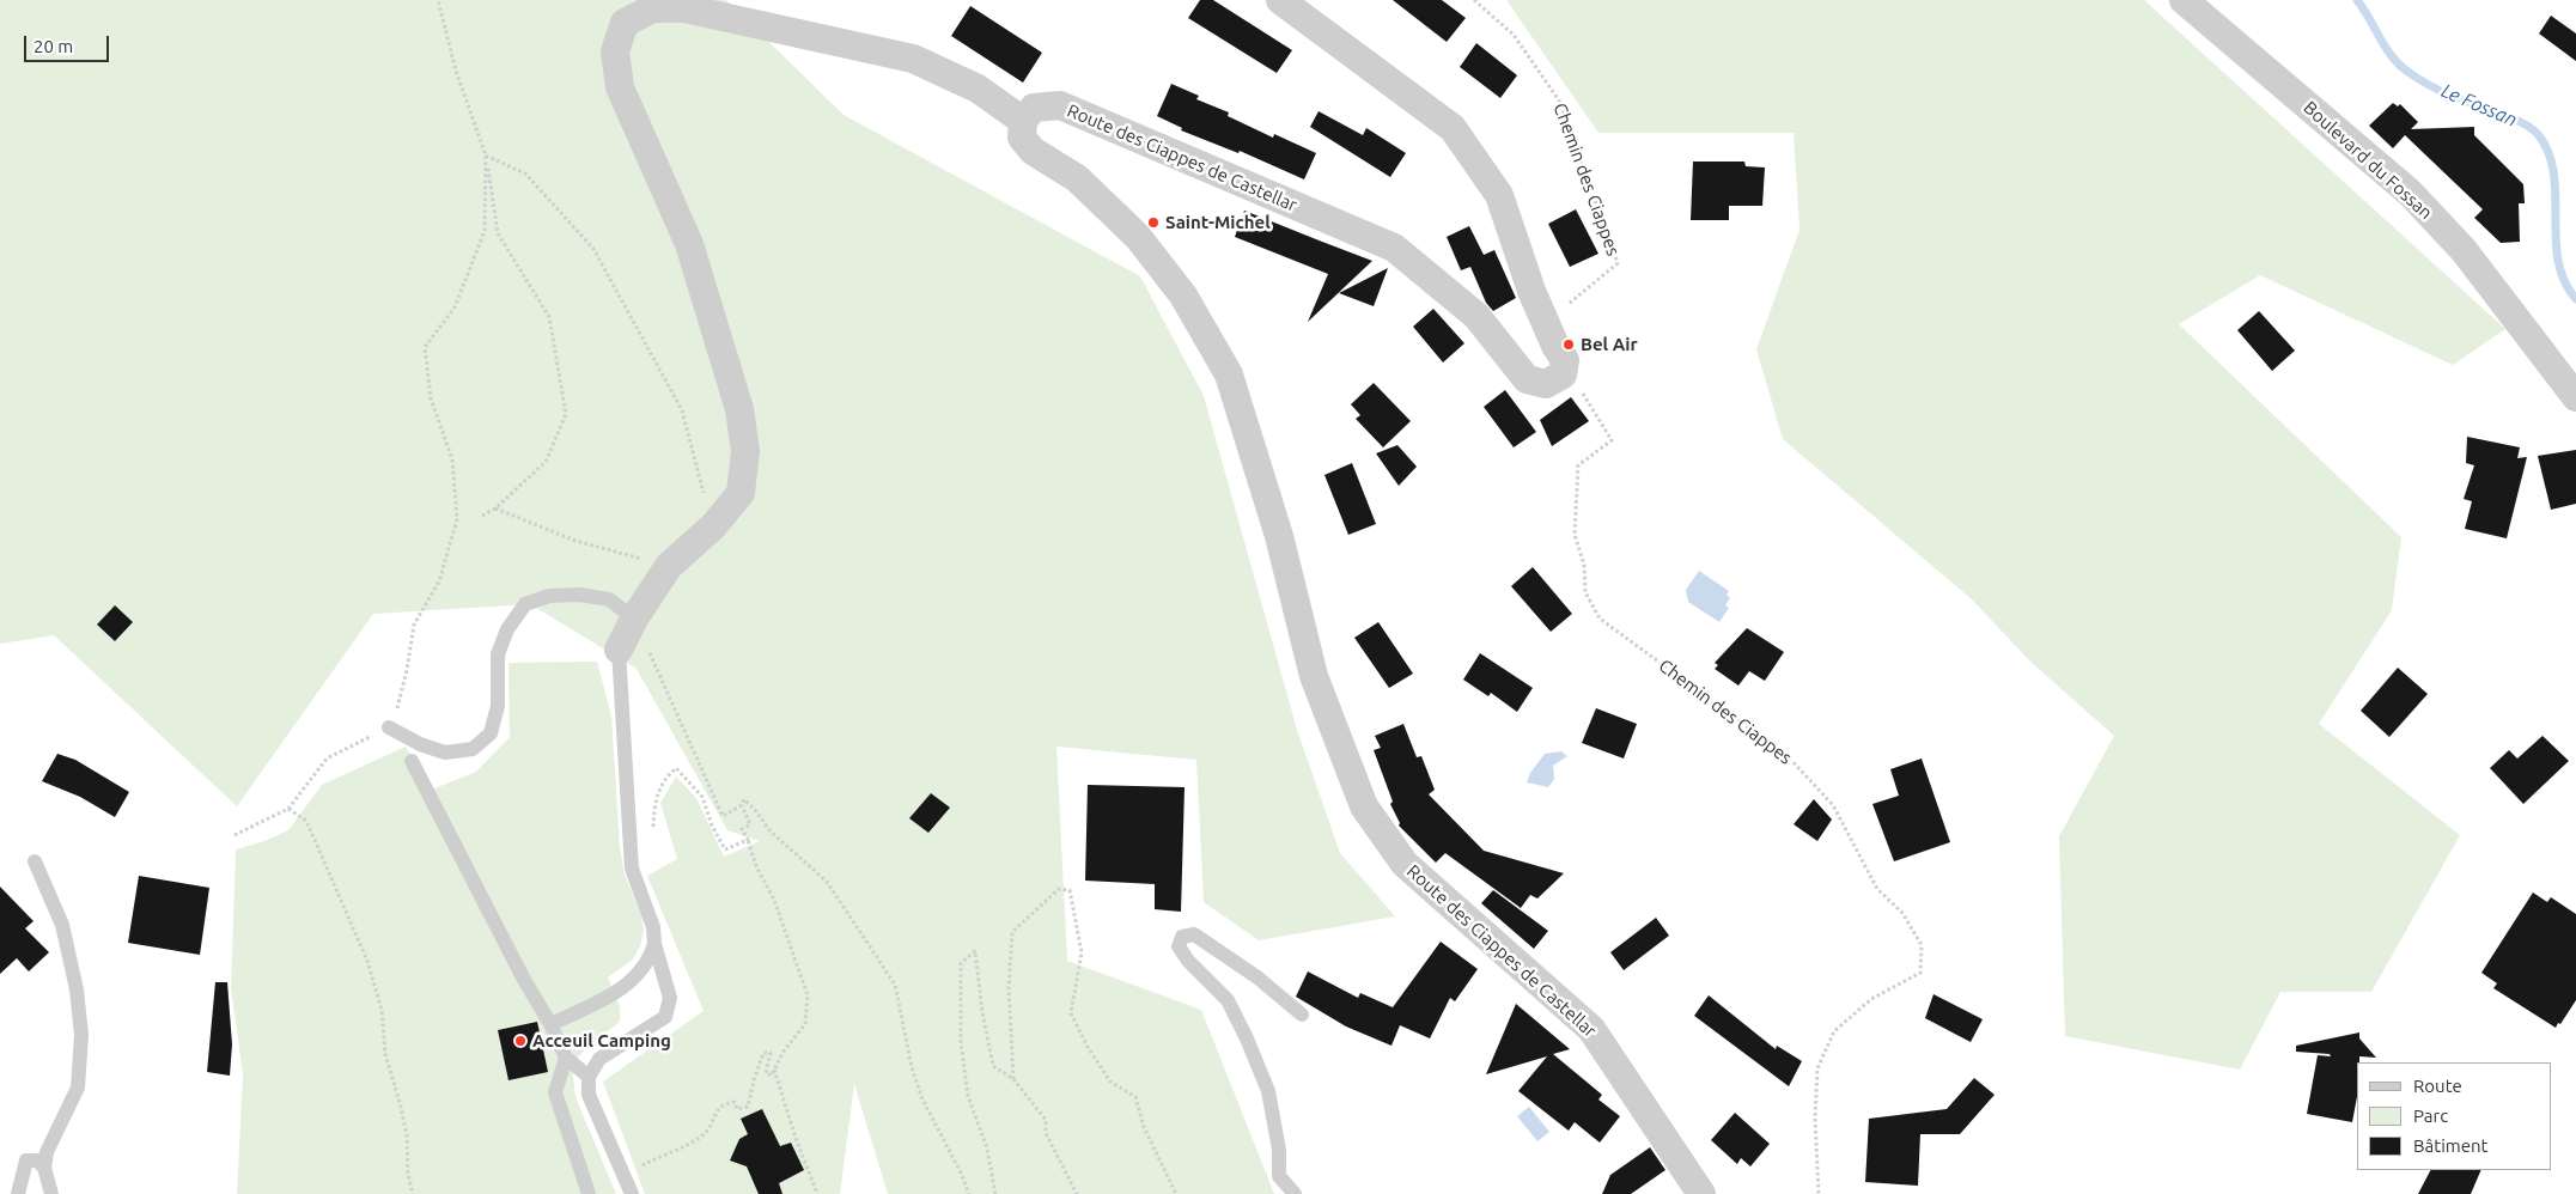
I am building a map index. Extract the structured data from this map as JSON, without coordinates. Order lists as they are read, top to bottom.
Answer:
{
  "streets": {
    "street": ["Route des Ciappes de Castellar", "Boulevard du Fossan"],
    "path": ["Chemin des Ciappes"]
  },
  "water": ["Le Fossan"],
  "places": ["Saint-Michel", "Bel Air", "Acceuil Camping"],
  "legend": ["Route", "Parc", "Bâtiment"],
  "scale_bar": "20 m"
}
